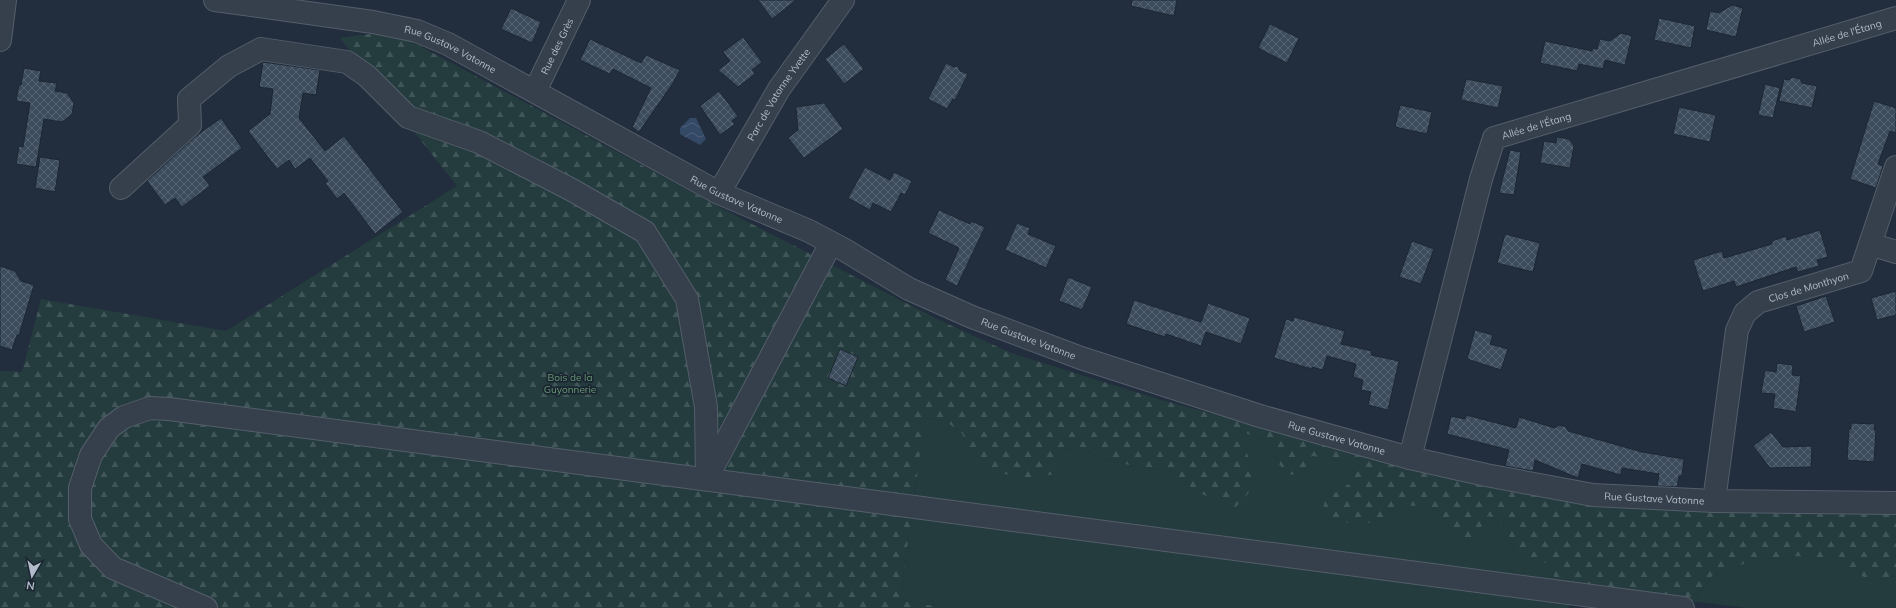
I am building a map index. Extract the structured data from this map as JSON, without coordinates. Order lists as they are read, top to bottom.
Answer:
{
  "streets": {
    "street": [
      "Allée de l'Étang",
      "Rue des Grès",
      "Rue Gustave Vatonne",
      "Parc de Vatonne Yvette",
      "Clos de Monthyon"
    ]
  },
  "crossings": [
    ["Allée de l'Étang", "Rue Gustave Vatonne"],
    ["Rue des Grès", "Rue Gustave Vatonne"],
    ["Rue Gustave Vatonne", "Parc de Vatonne Yvette"],
    ["Rue Gustave Vatonne", "Clos de Monthyon"]
  ],
  "parks": ["Bois de la Guyonnerie"],
  "north": "bottom"
}
